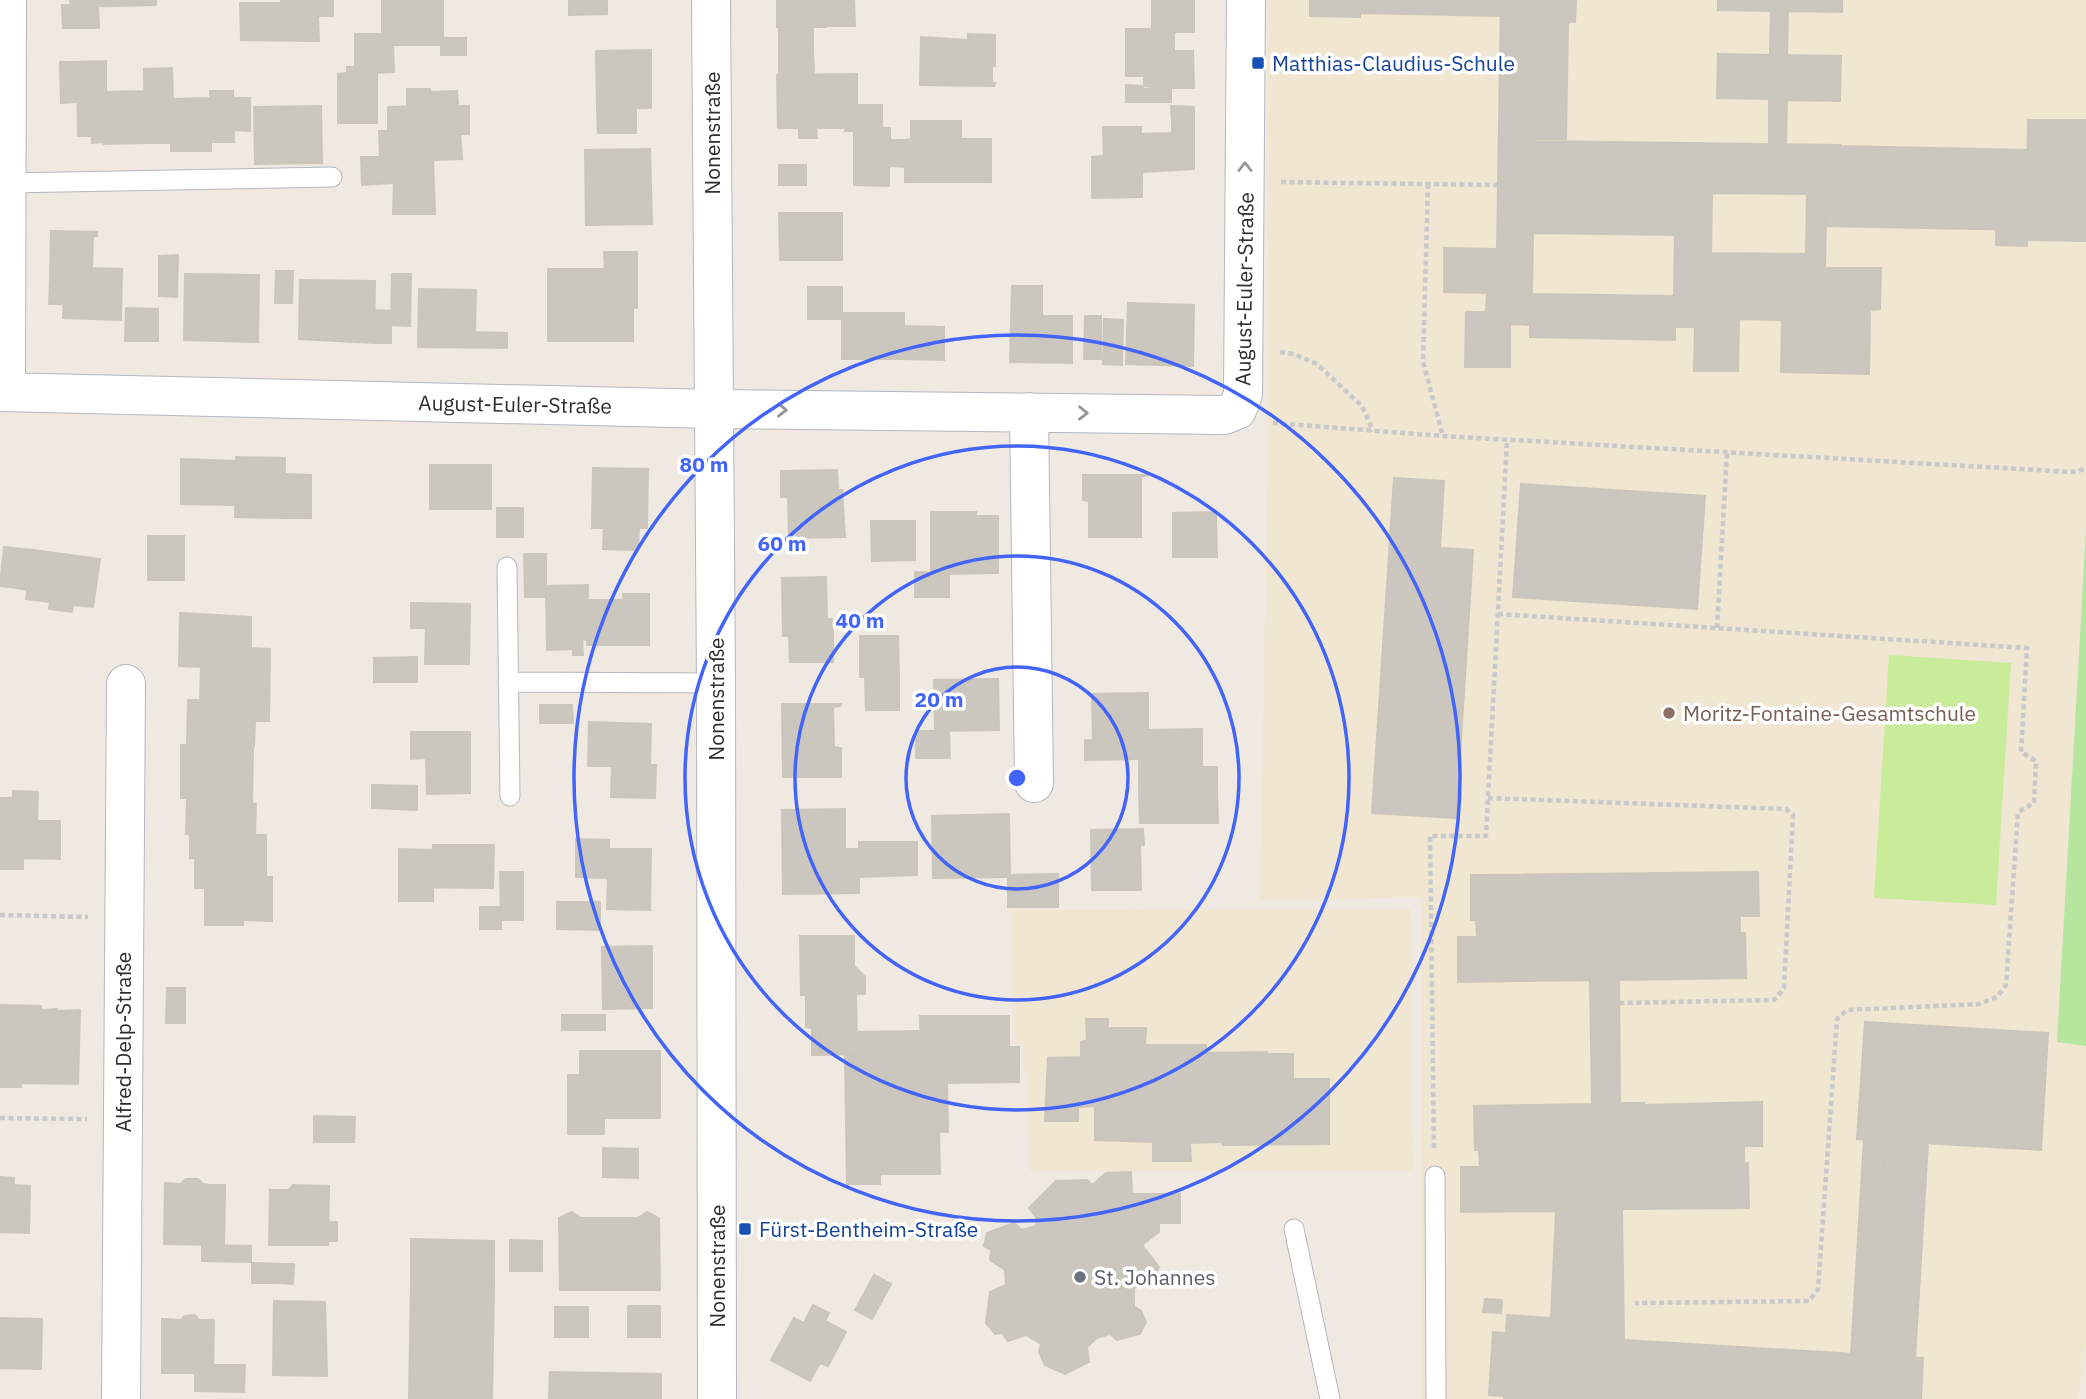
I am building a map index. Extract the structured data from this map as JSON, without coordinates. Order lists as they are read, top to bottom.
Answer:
{
  "streets": {
    "street": ["Nonenstraße", "August-Euler-Straße", "Alfred-Delp-Straße"]
  },
  "crossings": [
    ["Nonenstraße", "August-Euler-Straße"]
  ],
  "places": {
    "transit": ["Matthias-Claudius-Schule", "Fürst-Bentheim-Straße"],
    "other": ["Moritz-Fontaine-Gesamtschule", "St. Johannes"]
  },
  "rings": [
    "80 m",
    "60 m",
    "40 m",
    "20 m"
  ]
}
